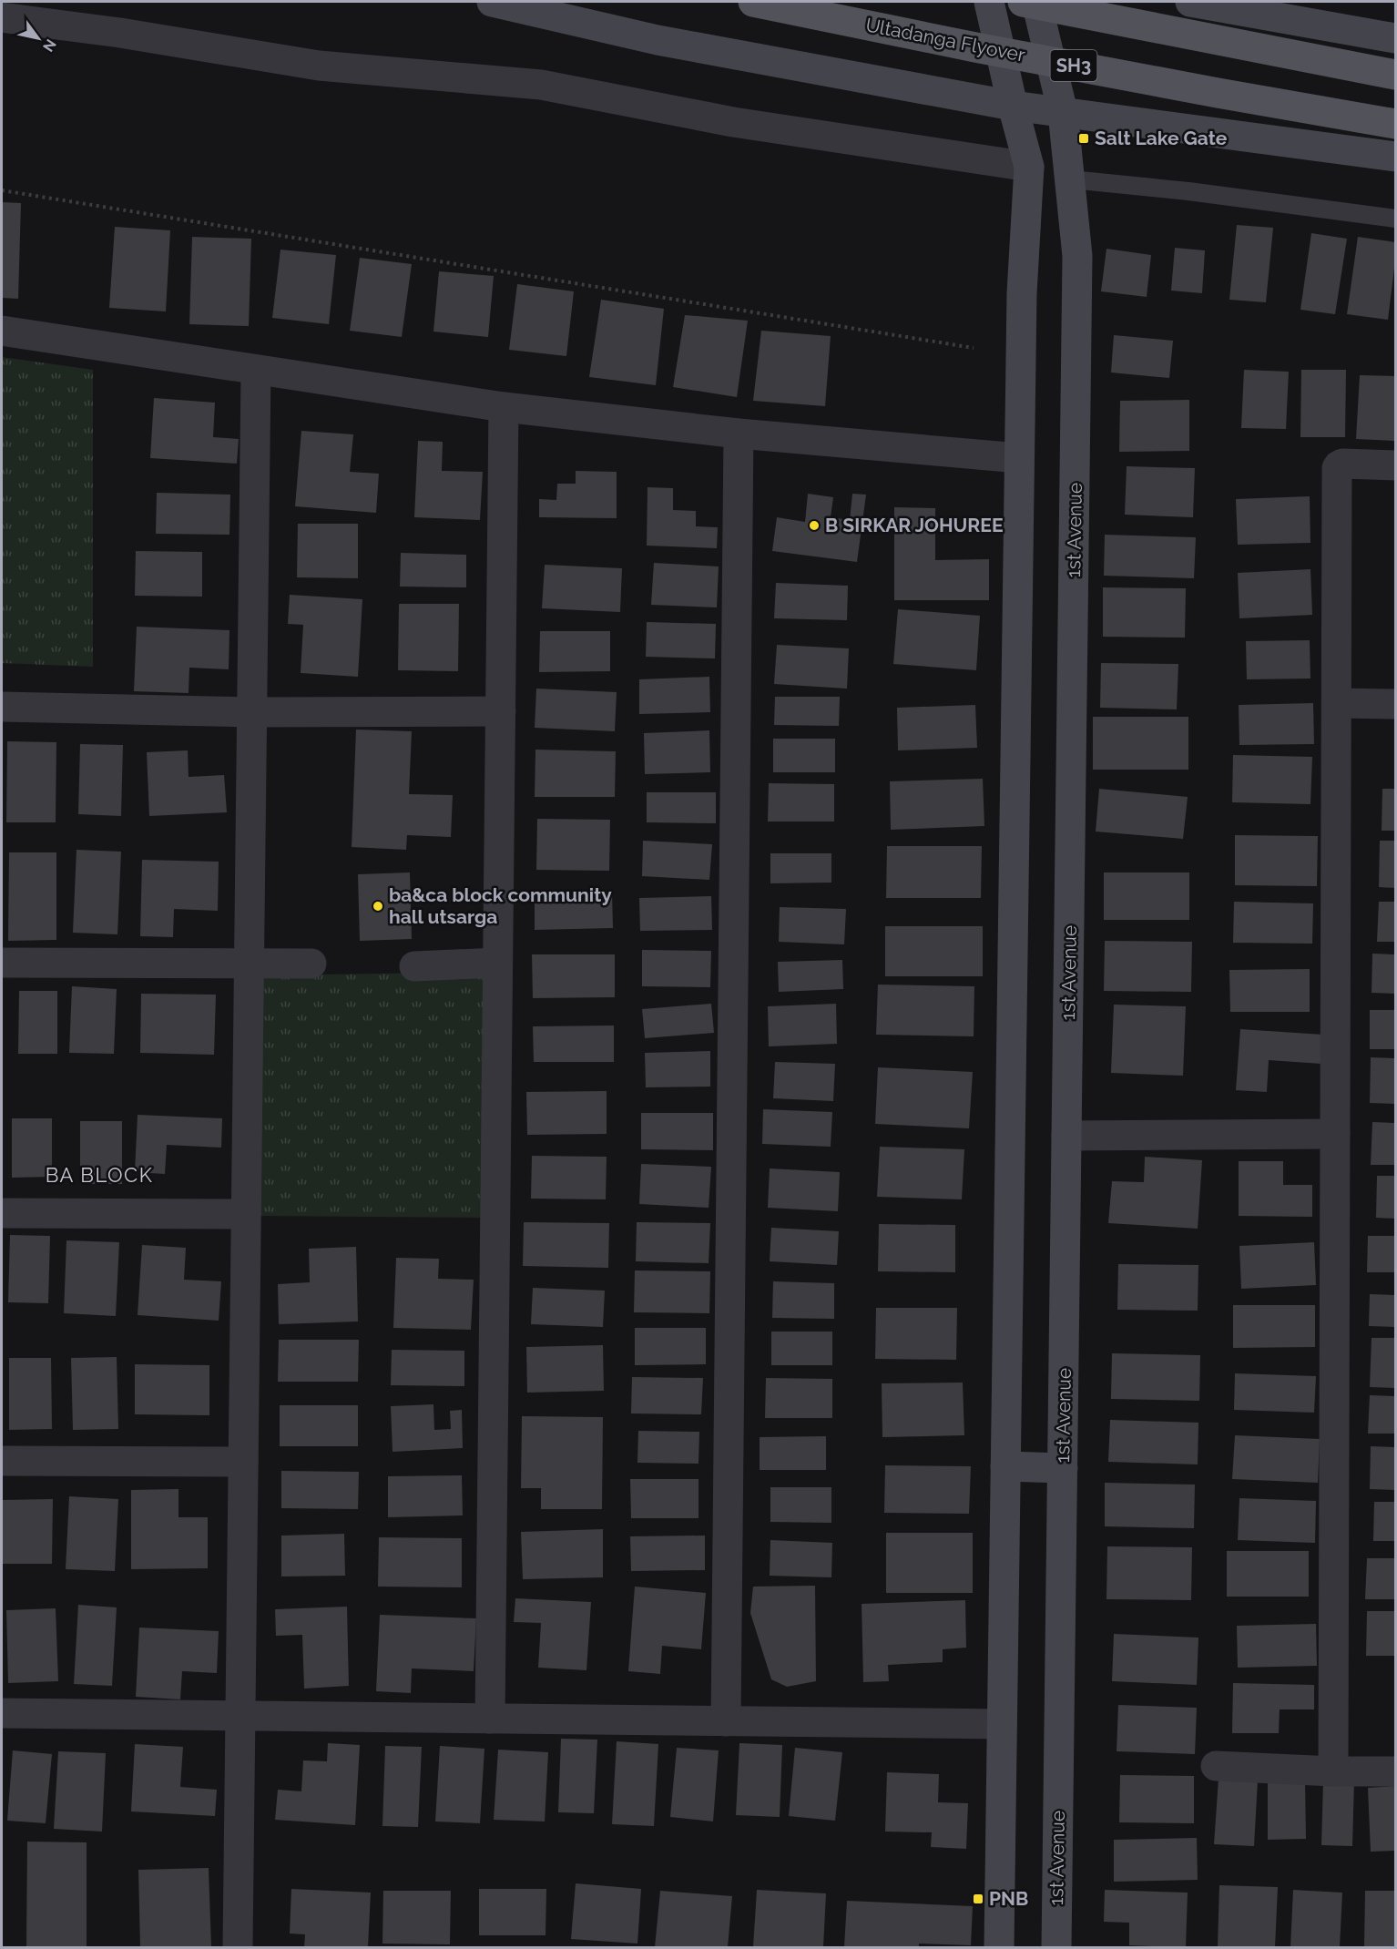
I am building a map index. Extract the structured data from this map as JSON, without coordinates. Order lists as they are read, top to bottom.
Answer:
{
  "streets": {
    "main road": ["Ultadanga Flyover", "SH3", "1st Avenue"]
  },
  "districts": ["BA BLOCK"],
  "places": {
    "transit": ["Salt Lake Gate", "PNB"],
    "other": ["B SIRKAR JOHUREE", "ba&ca block community hall utsarga"]
  },
  "north": "bottom right"
}
